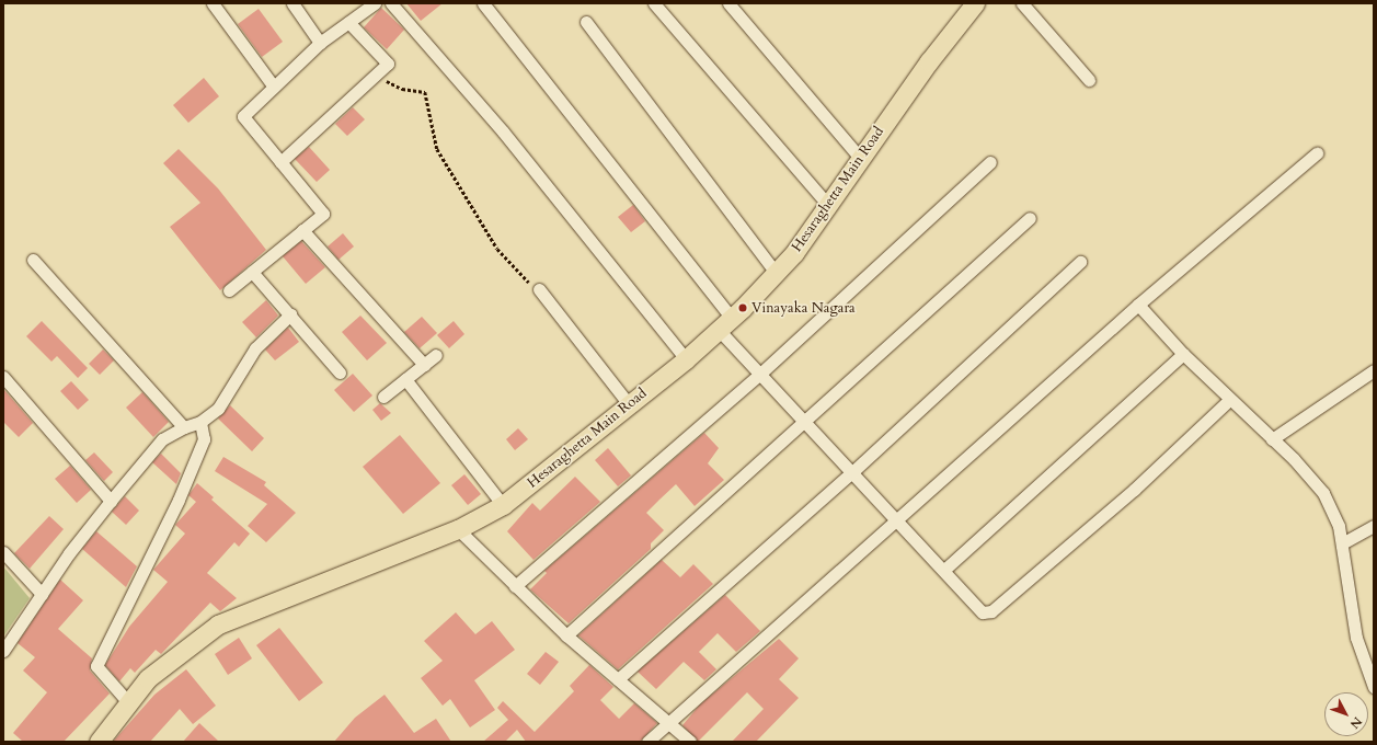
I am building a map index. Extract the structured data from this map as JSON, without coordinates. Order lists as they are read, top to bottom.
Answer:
{
  "streets": {
    "main road": ["Hesaraghetta Main Road"]
  },
  "places": ["Vinayaka Nagara"],
  "north": "bottom right"
}
